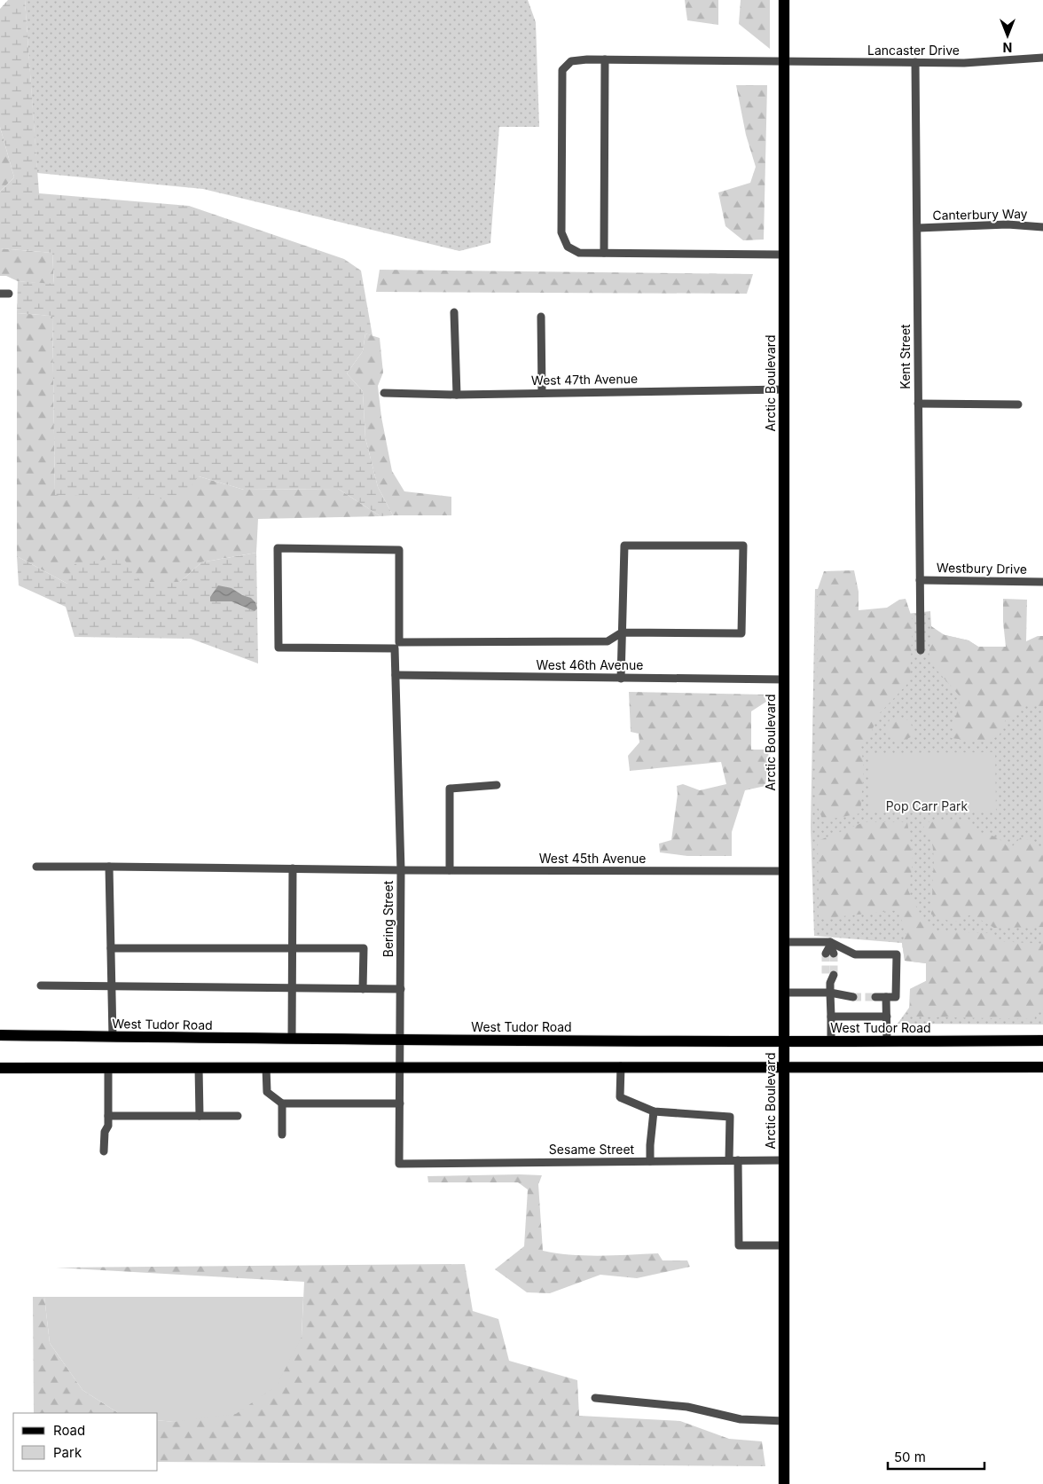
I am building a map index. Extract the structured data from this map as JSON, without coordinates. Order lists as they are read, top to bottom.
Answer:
{
  "streets": {
    "main road": ["Arctic Boulevard", "West Tudor Road"],
    "street": [
      "Lancaster Drive",
      "Canterbury Way",
      "Kent Street",
      "West 47th Avenue",
      "Westbury Drive",
      "West 46th Avenue",
      "West 45th Avenue",
      "Bering Street",
      "Sesame Street"
    ]
  },
  "crossings": [
    ["Lancaster Drive", "Kent Street"],
    ["Lancaster Drive", "Arctic Boulevard"],
    ["Canterbury Way", "Kent Street"],
    ["Kent Street", "Westbury Drive"],
    ["West 47th Avenue", "Arctic Boulevard"],
    ["Arctic Boulevard", "West 46th Avenue"],
    ["Arctic Boulevard", "West 45th Avenue"],
    ["Arctic Boulevard", "West Tudor Road"],
    ["Arctic Boulevard", "Sesame Street"],
    ["West 46th Avenue", "Bering Street"],
    ["West 45th Avenue", "Bering Street"],
    ["Bering Street", "West Tudor Road"],
    ["Bering Street", "Sesame Street"]
  ],
  "parks": ["Pop Carr Park"],
  "legend": ["Road", "Park"],
  "scale_bar": "50 m",
  "north": "bottom"
}
